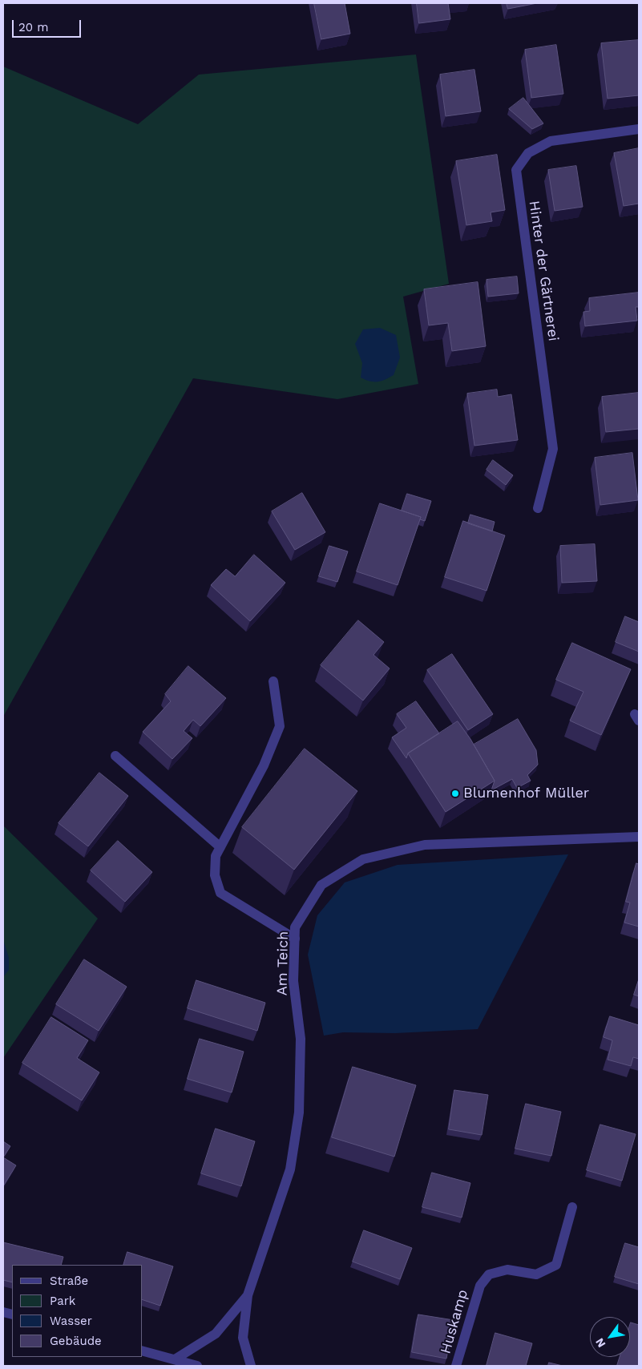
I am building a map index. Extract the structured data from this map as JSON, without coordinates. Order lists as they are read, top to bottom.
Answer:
{
  "streets": {
    "street": ["Hinter der Gärtnerei", "Am Teich", "Huskamp"]
  },
  "places": ["Blumenhof Müller"],
  "legend": [
    "Straße",
    "Park",
    "Wasser",
    "Gebäude"
  ],
  "scale_bar": "20 m",
  "north": "bottom left"
}
